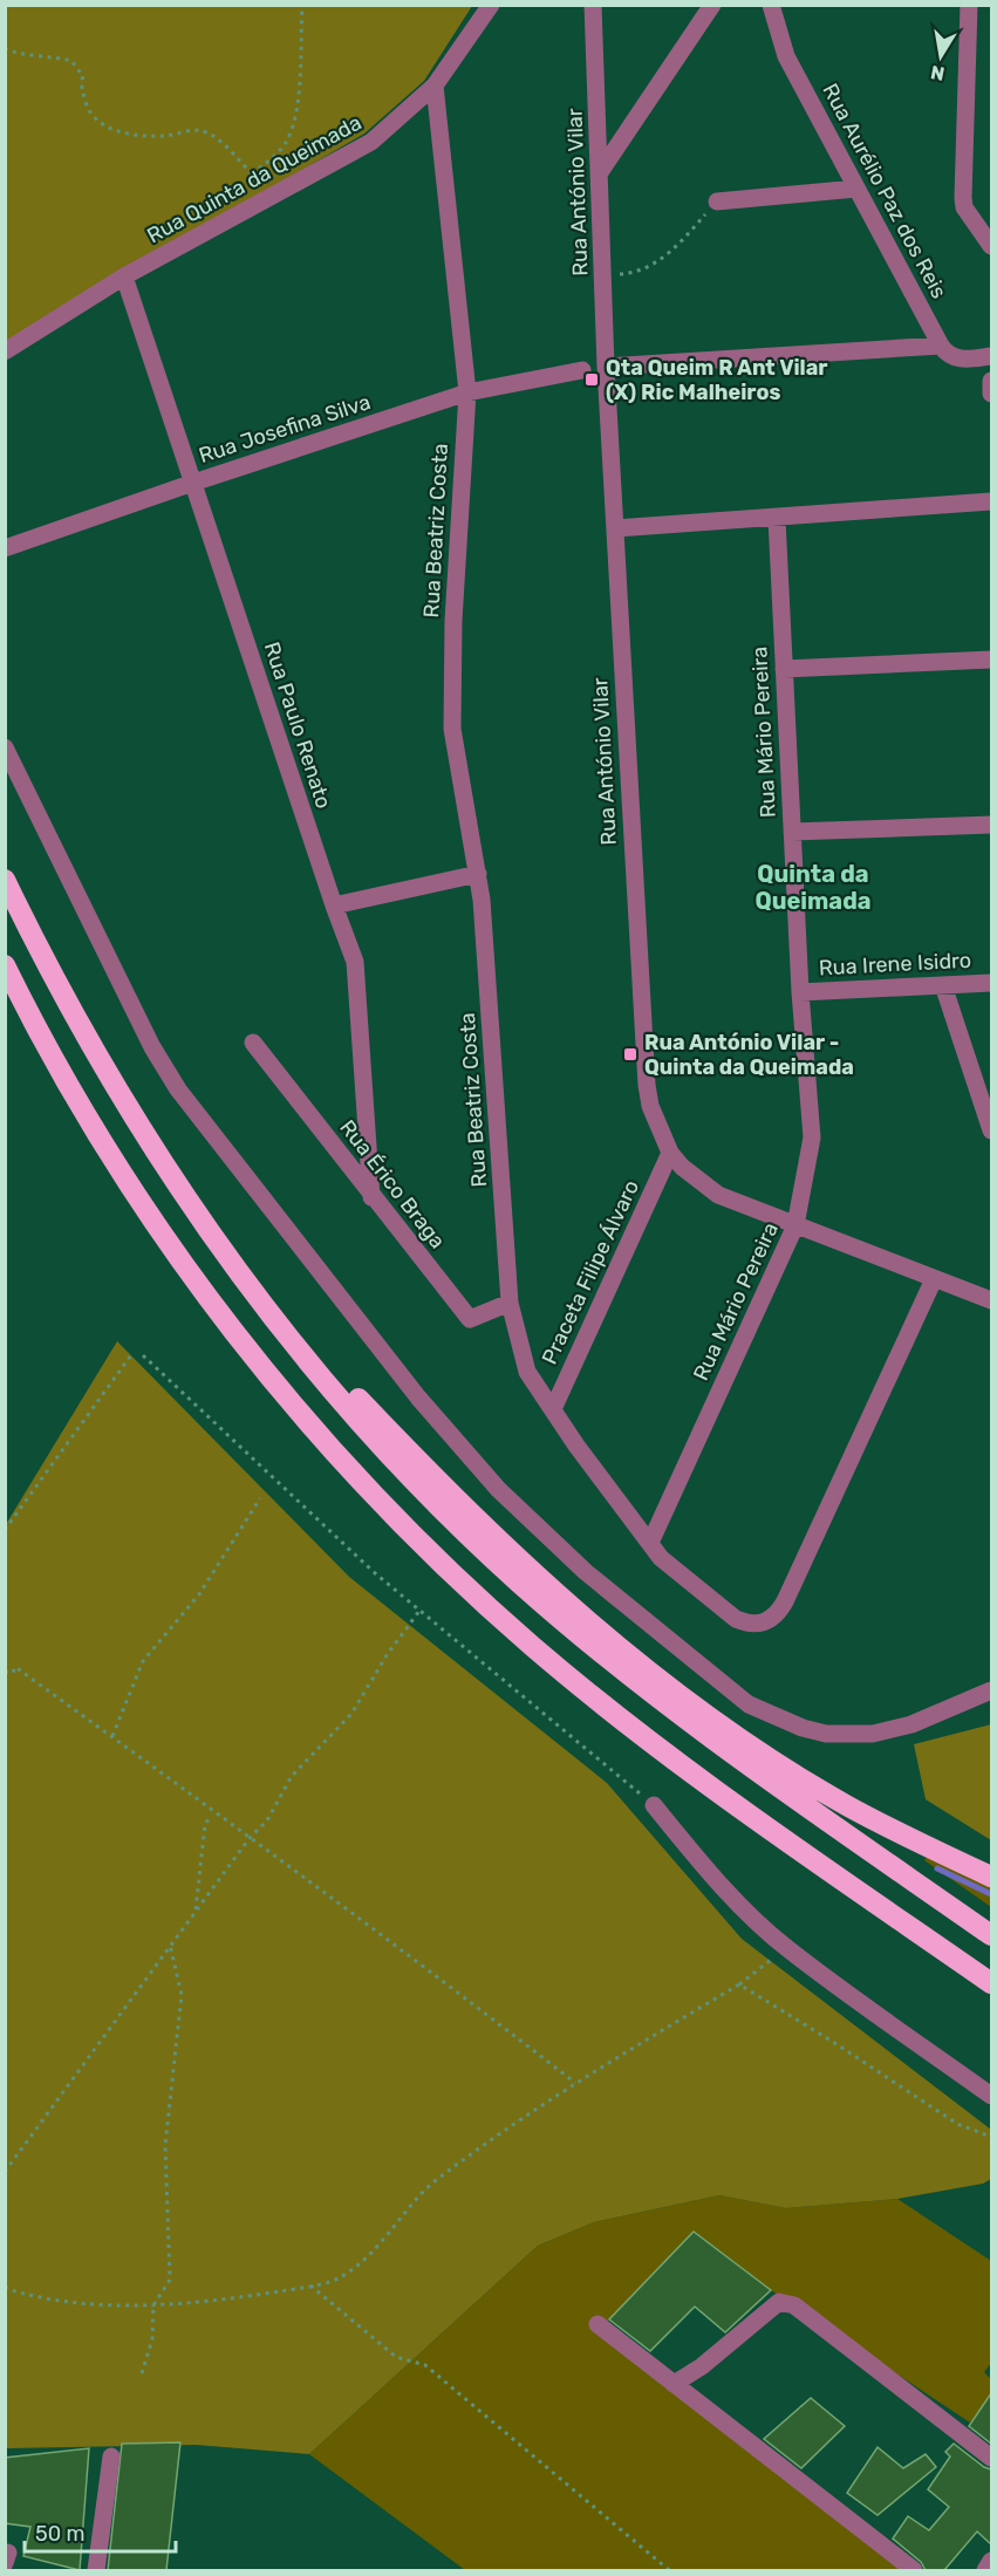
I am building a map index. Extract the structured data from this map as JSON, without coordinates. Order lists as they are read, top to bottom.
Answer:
{
  "streets": {
    "street": [
      "Rua Quinta da Queimada",
      "Rua Aurélio Paz dos Reis",
      "Rua António Vilar",
      "Rua Josefina Silva",
      "Rua Beatriz Costa",
      "Rua Paulo Renato",
      "Rua Mário Pereira",
      "Rua Irene Isidro",
      "Rua Érico Braga",
      "Praceta Filipe Álvaro"
    ]
  },
  "crossings": [
    ["Rua Quinta da Queimada", "Rua Beatriz Costa"],
    ["Rua Quinta da Queimada", "Rua Paulo Renato"],
    ["Rua António Vilar", "Rua Beatriz Costa"],
    ["Rua António Vilar", "Rua Mário Pereira"],
    ["Rua António Vilar", "Praceta Filipe Álvaro"],
    ["Rua Josefina Silva", "Rua Beatriz Costa"],
    ["Rua Josefina Silva", "Rua Paulo Renato"],
    ["Rua Beatriz Costa", "Rua Mário Pereira"],
    ["Rua Beatriz Costa", "Rua Érico Braga"],
    ["Rua Beatriz Costa", "Praceta Filipe Álvaro"],
    ["Rua Paulo Renato", "Rua Érico Braga"],
    ["Rua Mário Pereira", "Rua Irene Isidro"]
  ],
  "districts": ["Quinta da Queimada"],
  "places": {
    "transit": ["Qta Queim R Ant Vilar (X) Ric Malheiros", "Rua António Vilar - Quinta da Queimada"]
  },
  "scale_bar": "50 m",
  "north": "bottom"
}
